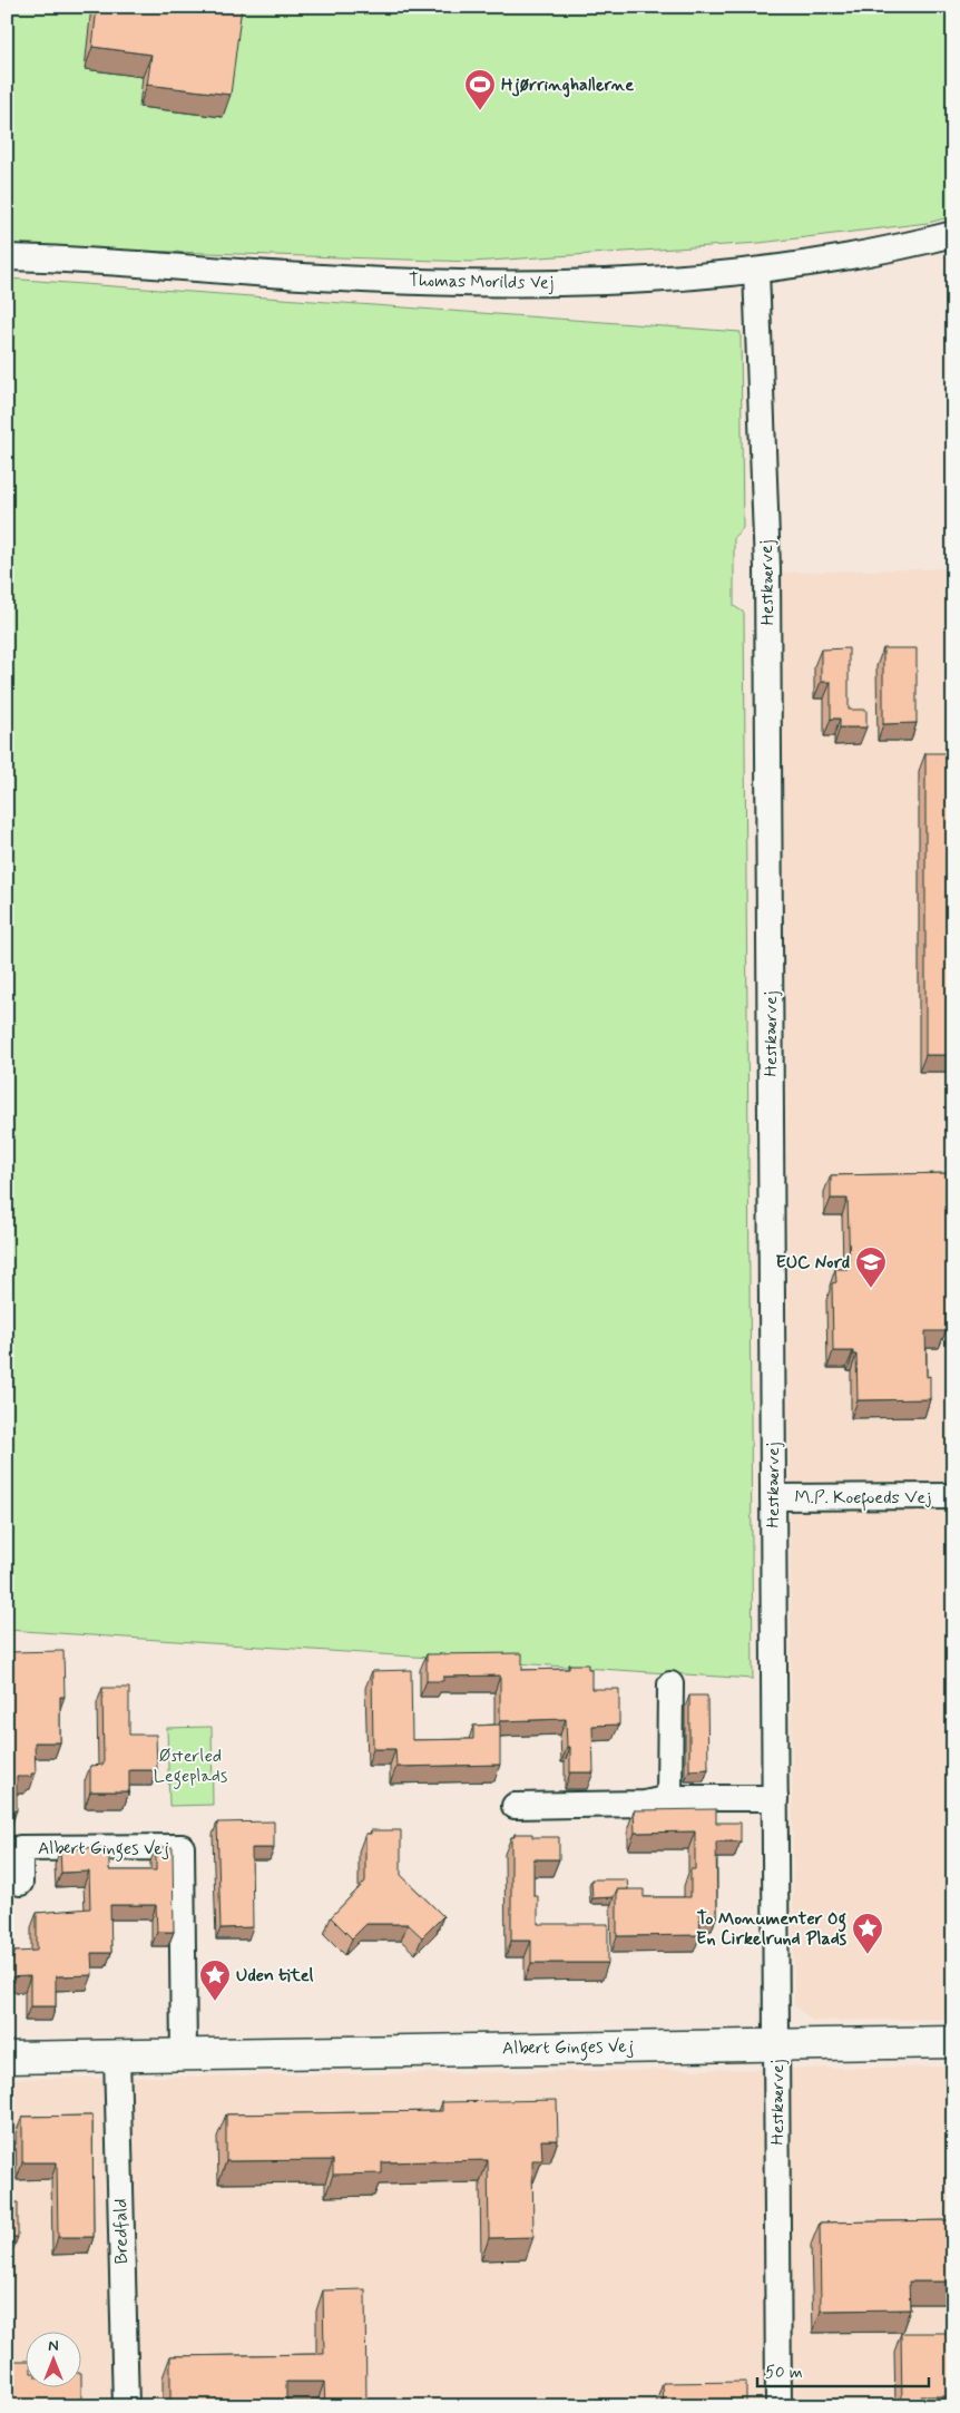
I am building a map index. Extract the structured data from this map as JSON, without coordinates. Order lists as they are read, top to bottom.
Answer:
{
  "streets": {
    "street": [
      "Thomas Morilds Vej",
      "Hestkærvej",
      "M.P. Koefoeds Vej",
      "Albert Ginges Vej",
      "Bredfald"
    ]
  },
  "crossings": [
    ["Thomas Morilds Vej", "Hestkærvej"],
    ["Hestkærvej", "M.P. Koefoeds Vej"],
    ["Hestkærvej", "Albert Ginges Vej"],
    ["Albert Ginges Vej", "Bredfald"]
  ],
  "parks": ["Østerled Legeplads"],
  "places": {
    "sports": ["Hjørringhallerne"],
    "school or university": ["EUC Nord"],
    "place": ["To Monumenter Og En Cirkelrund Plads", "Uden titel"]
  },
  "scale_bar": "50 m",
  "north": "top"
}
